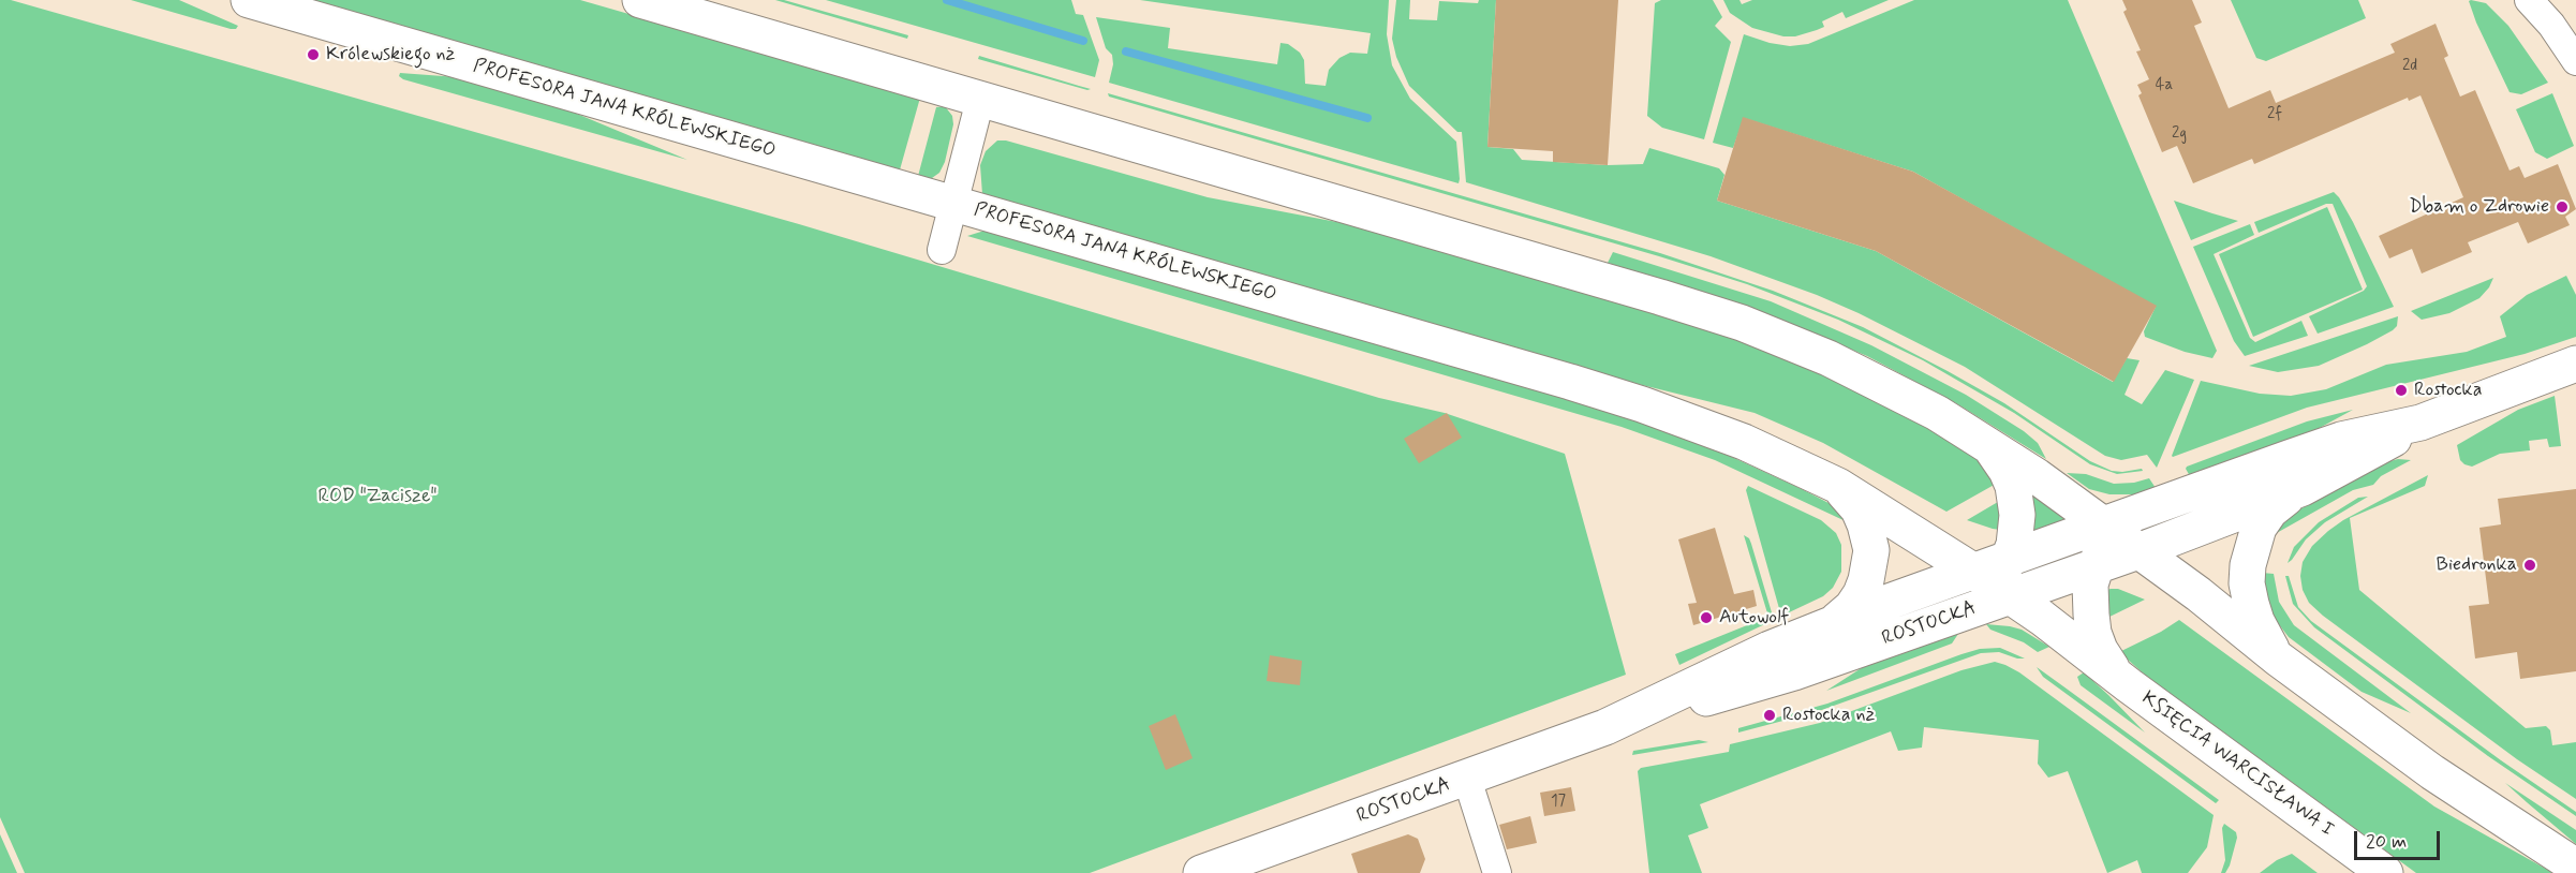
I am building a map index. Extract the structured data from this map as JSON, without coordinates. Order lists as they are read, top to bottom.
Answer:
{
  "streets": {
    "street": ["PROFESORA JANA KRÓLEWSKIEGO", "ROSTOCKA", "KSIĘCIA WARCISŁAWA I"]
  },
  "crossings": [
    ["PROFESORA JANA KRÓLEWSKIEGO", "ROSTOCKA"],
    ["PROFESORA JANA KRÓLEWSKIEGO", "KSIĘCIA WARCISŁAWA I"],
    ["ROSTOCKA", "KSIĘCIA WARCISŁAWA I"]
  ],
  "parks": ["ROD \"Zacisze\""],
  "places": [
    "Królewskiego nż",
    "Dbam o Zdrowie",
    "Rostocka",
    "Biedronka",
    "Autowolf",
    "Rostocka nż"
  ],
  "house_numbers": [
    "2d",
    "4a",
    "2f",
    "2g",
    "17"
  ],
  "scale_bar": "20 m"
}
